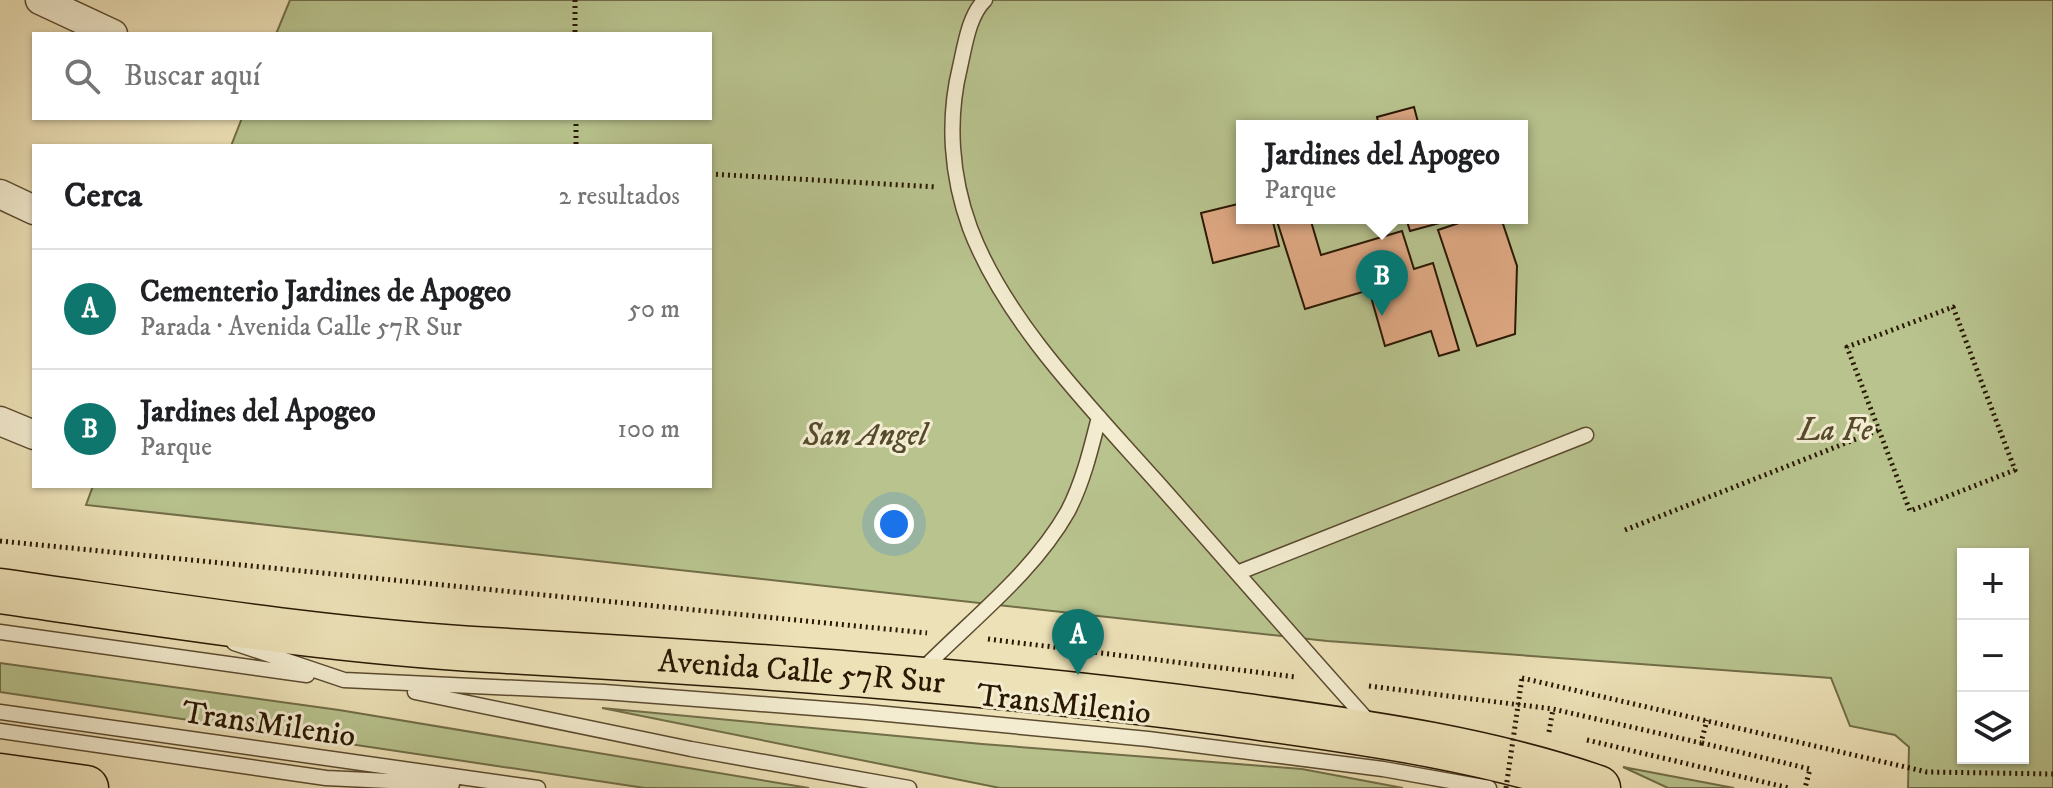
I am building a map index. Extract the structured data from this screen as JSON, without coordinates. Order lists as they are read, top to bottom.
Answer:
{
  "streets": {
    "highway": ["Avenida Calle 57R Sur"],
    "lane": ["TransMilenio"]
  },
  "crossings": [
    ["Avenida Calle 57R Sur", "TransMilenio"]
  ],
  "parks": ["La Fe", "San Angel"],
  "page": {
    "search": "Buscar aquí",
    "popup": ["Jardines del Apogeo", "Parque"],
    "heading": ["Cerca", "2 resultados"],
    "list": [
      {
        "mark": "A",
        "name": "Cementerio Jardines de Apogeo",
        "note": "Parada · Avenida Calle 57R Sur",
        "value": "50 m"
      },
      {
        "mark": "B",
        "name": "Jardines del Apogeo",
        "note": "Parque",
        "value": "100 m"
      }
    ],
    "pins": ["B", "A"],
    "map_buttons": ["+", "−"]
  }
}
